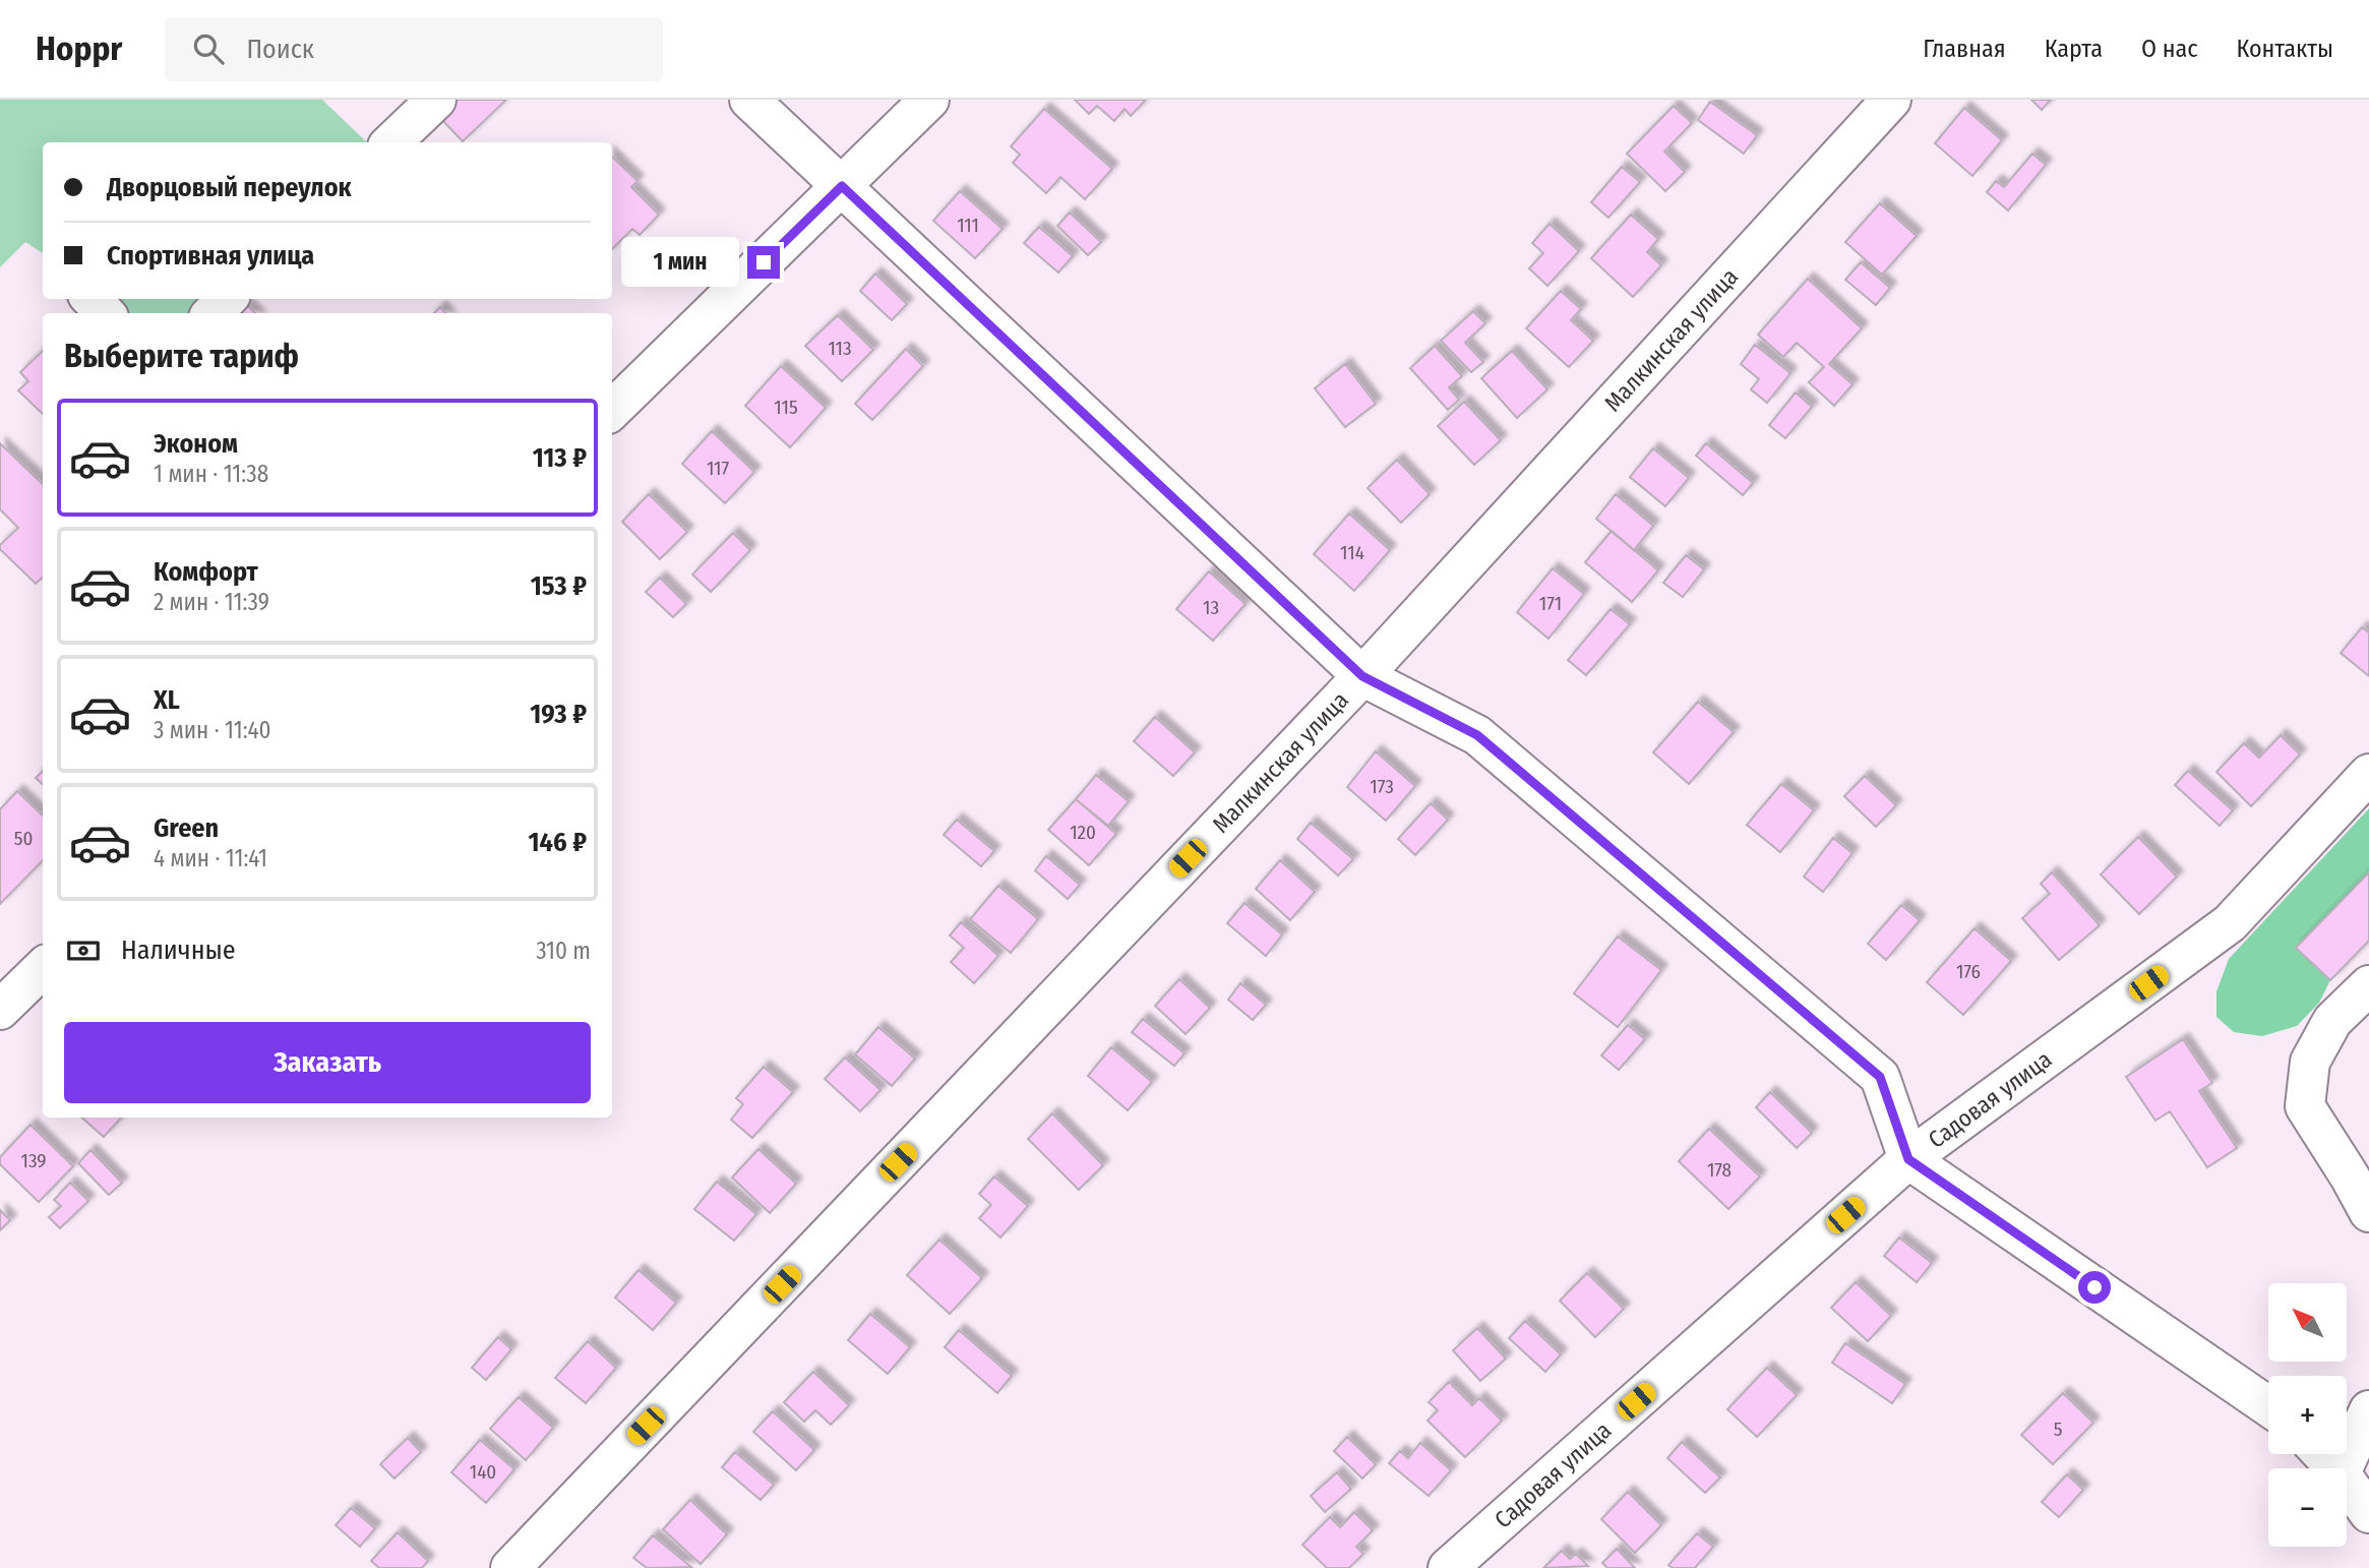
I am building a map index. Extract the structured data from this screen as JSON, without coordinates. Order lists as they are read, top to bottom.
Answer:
{
  "streets": {
    "street": ["Малкинская улица", "Садовая улица"]
  },
  "house_numbers": [
    "111",
    "113",
    "115",
    "117",
    "114",
    "171",
    "13",
    "173",
    "120",
    "50",
    "176",
    "139",
    "178",
    "5",
    "140"
  ],
  "north": "top left",
  "page": {
    "header": "Hoppr",
    "search": "Поиск",
    "nav": [
      "Главная",
      "Карта",
      "О нас",
      "Контакты"
    ],
    "banner": ["Дворцовый переулок", "Спортивная улица"],
    "bubble": "1 мин",
    "heading": "Выберите тариф",
    "list": [
      {
        "name": "Эконом",
        "note": "1 мин · 11:38",
        "value": "113 ₽"
      },
      {
        "name": "Комфорт",
        "note": "2 мин · 11:39",
        "value": "153 ₽"
      },
      {
        "name": "XL",
        "note": "3 мин · 11:40",
        "value": "193 ₽"
      },
      {
        "name": "Green",
        "note": "4 мин · 11:41",
        "value": "146 ₽"
      }
    ],
    "pay": ["Наличные", "310 m"],
    "buttons": "Заказать",
    "map_buttons": ["+", "−"]
  }
}
